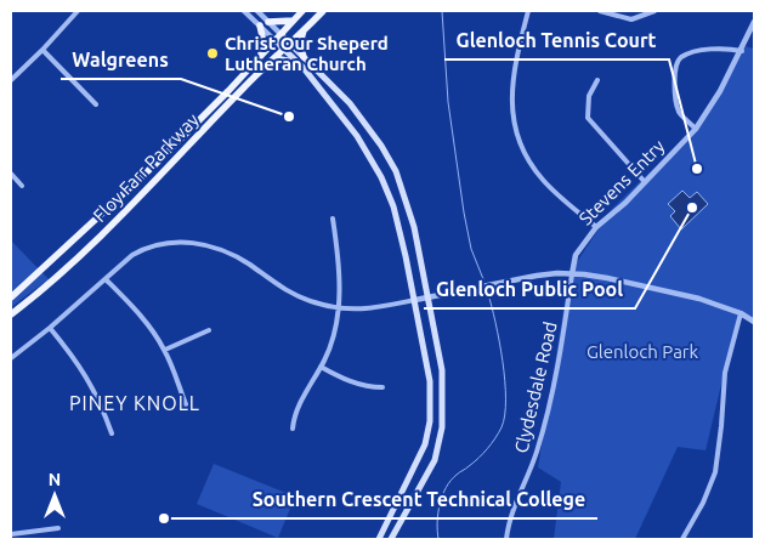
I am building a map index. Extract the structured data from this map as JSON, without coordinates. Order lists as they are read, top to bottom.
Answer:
{
  "streets": {
    "main road": ["Floy Farr Parkway"],
    "street": ["Stevens Entry", "Clydesdale Road"]
  },
  "crossings": [
    ["Stevens Entry", "Clydesdale Road"]
  ],
  "districts": ["PINEY KNOLL"],
  "parks": ["Glenloch Park"],
  "places": [
    "Christ Our Sheperd Lutheran Church",
    "Walgreens",
    "Glenloch Tennis Court",
    "Glenloch Public Pool",
    "Southern Crescent Technical College"
  ],
  "north": "top"
}
